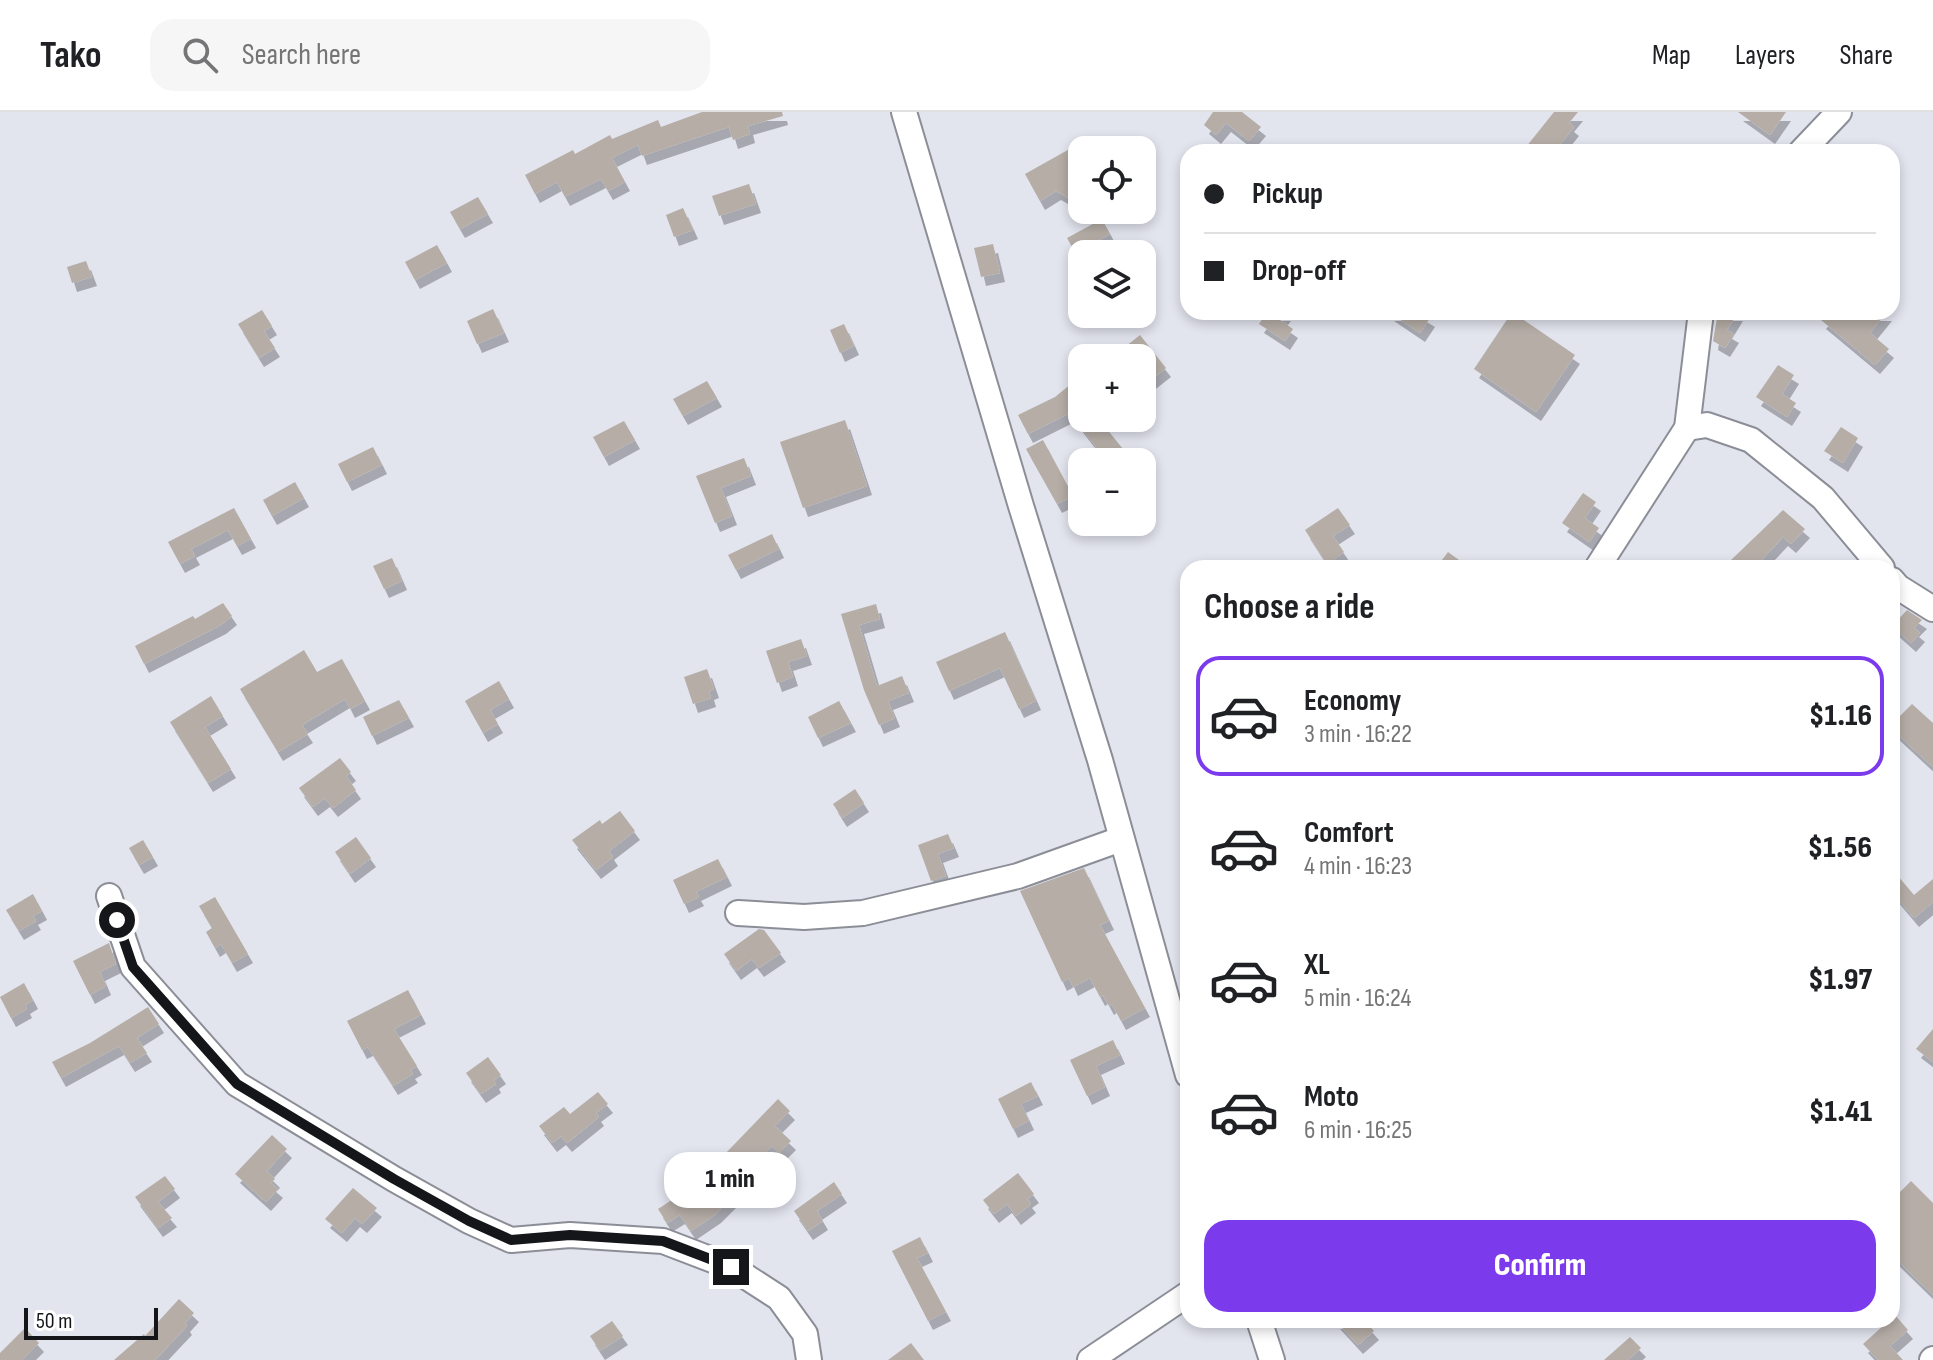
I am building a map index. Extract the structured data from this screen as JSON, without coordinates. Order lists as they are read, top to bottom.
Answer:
{
  "scale_bar": "50 m",
  "page": {
    "header": "Tako",
    "search": "Search here",
    "nav": ["Map", "Layers", "Share"],
    "map_buttons": ["+", "−"],
    "banner": ["Pickup", "Drop-off"],
    "heading": "Choose a ride",
    "list": [
      {
        "name": "Economy",
        "note": "3 min · 16:22",
        "value": "$1.16"
      },
      {
        "name": "Comfort",
        "note": "4 min · 16:23",
        "value": "$1.56"
      },
      {
        "name": "XL",
        "note": "5 min · 16:24",
        "value": "$1.97"
      },
      {
        "name": "Moto",
        "note": "6 min · 16:25",
        "value": "$1.41"
      }
    ],
    "bubble": "1 min",
    "buttons": "Confirm",
    "scale": "50 m"
  }
}
